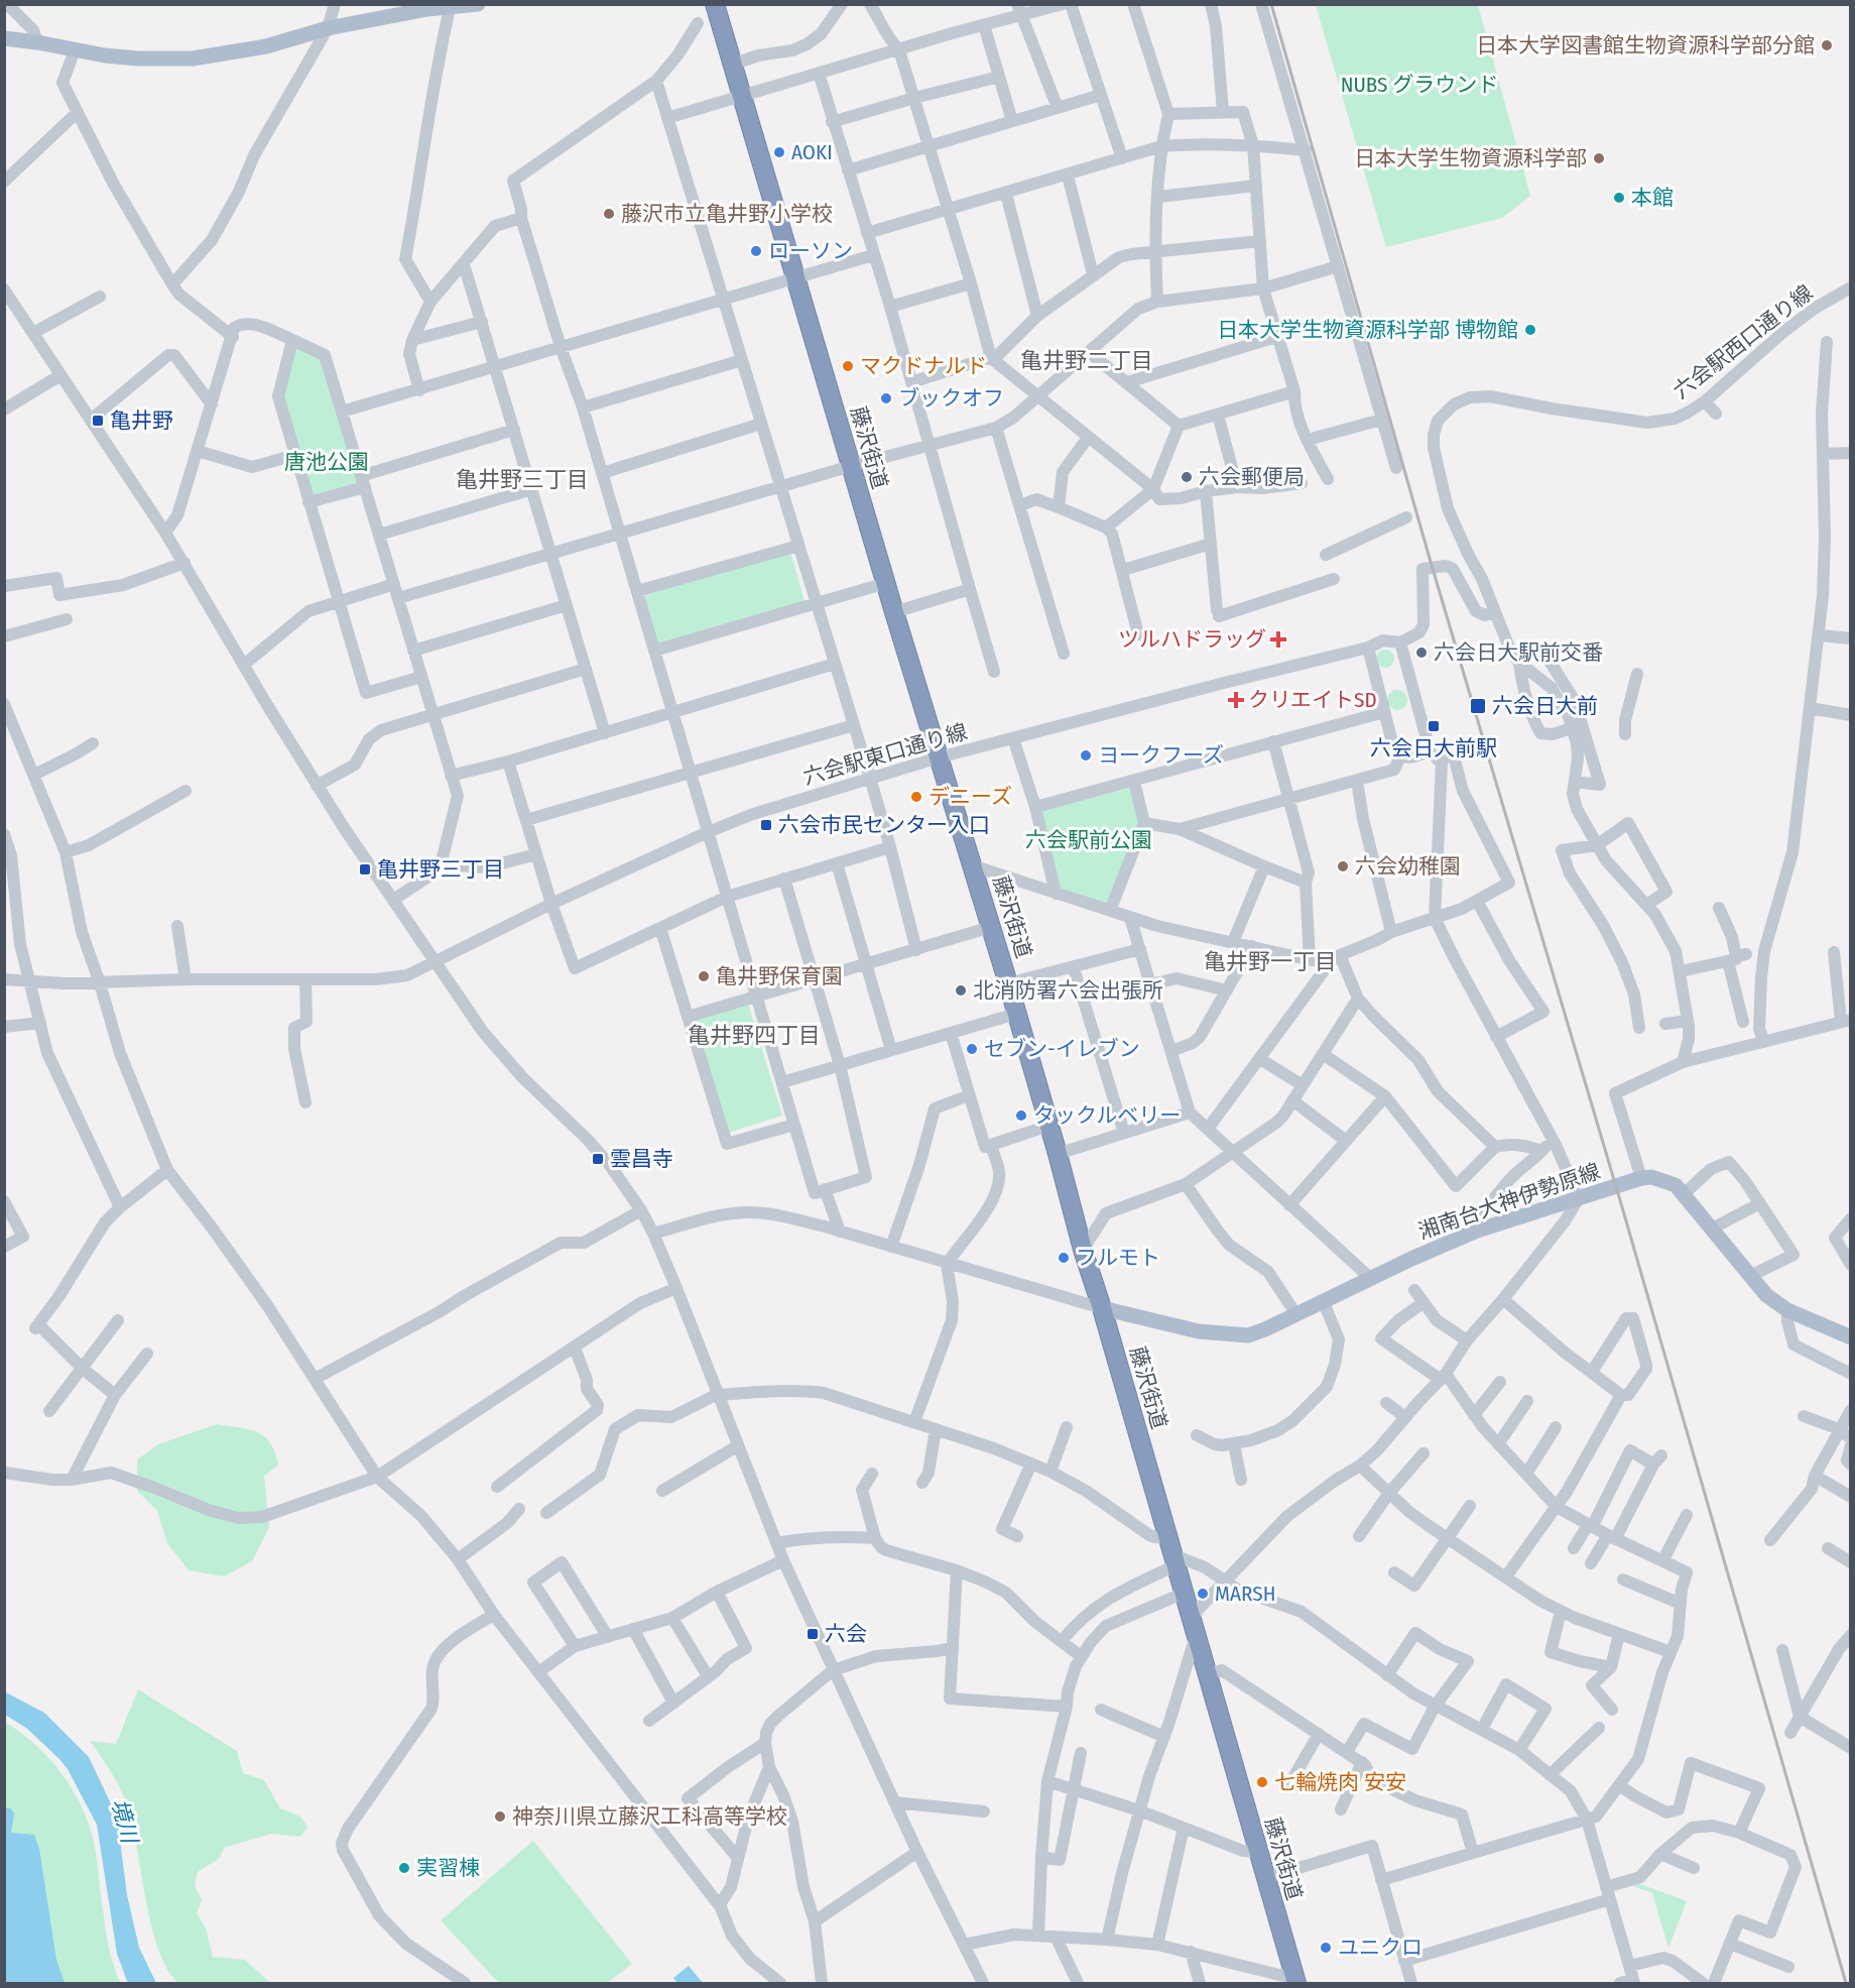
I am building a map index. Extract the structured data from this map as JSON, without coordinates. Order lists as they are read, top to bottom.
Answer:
{
  "streets": {
    "highway": ["藤沢街道"],
    "main road": ["湘南台大神伊勢原線"],
    "street": ["六会駅西口通り線", "六会駅東口通り線"]
  },
  "crossings": [
    ["藤沢街道", "六会駅東口通り線"],
    ["藤沢街道", "湘南台大神伊勢原線"]
  ],
  "districts": [
    "亀井野二丁目",
    "亀井野三丁目",
    "亀井野一丁目",
    "亀井野四丁目"
  ],
  "water": ["境川"],
  "parks": ["NUBS グラウンド", "唐池公園", "六会駅前公園"],
  "places": {
    "other": [
      "日本大学図書館生物資源科学部分館",
      "AOKI",
      "日本大学生物資源科学部",
      "本館",
      "藤沢市立亀井野小学校",
      "ローソン",
      "日本大学生物資源科学部 博物館",
      "マクドナルド",
      "ブックオフ",
      "六会郵便局",
      "六会日大駅前交番",
      "ヨークフーズ",
      "デニーズ",
      "六会幼稚園",
      "亀井野保育園",
      "北消防署六会出張所",
      "セブン-イレブン",
      "タックルベリー",
      "フルモト",
      "MARSH",
      "七輪焼肉 安安",
      "神奈川県立藤沢工科高等学校",
      "実習棟",
      "ユニクロ"
    ],
    "transit": [
      "亀井野",
      "六会日大前",
      "六会日大前駅",
      "六会市民センター入口",
      "亀井野三丁目",
      "雲昌寺",
      "六会"
    ],
    "health": ["ツルハドラッグ", "クリエイトSD"]
  }
}
